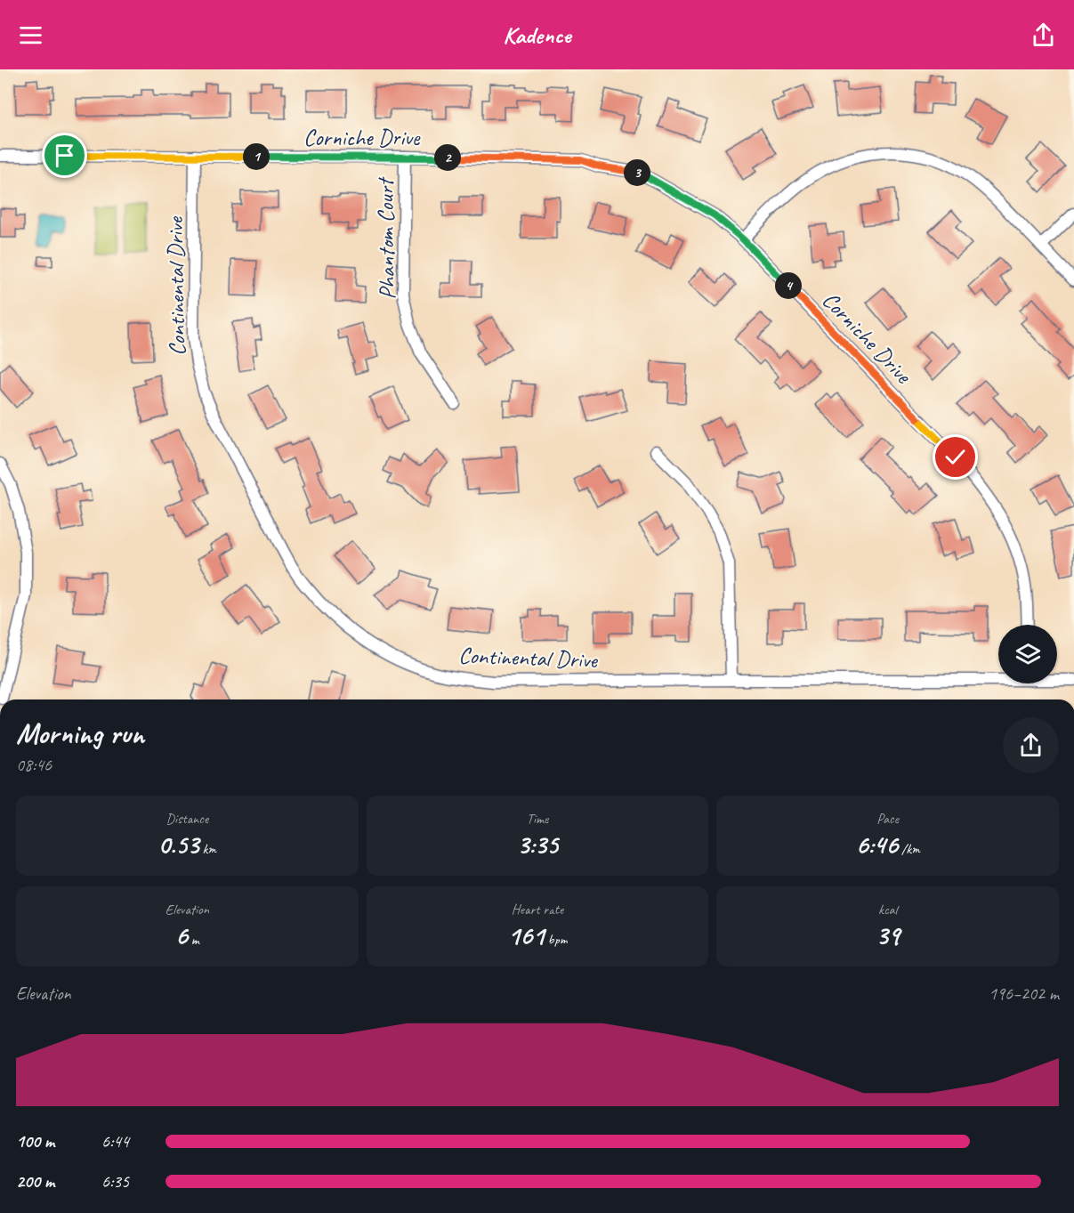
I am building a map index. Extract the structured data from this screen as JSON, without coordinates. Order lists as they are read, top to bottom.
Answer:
{
  "streets": {
    "street": ["Corniche Drive", "Phantom Court", "Continental Drive"]
  },
  "crossings": [
    ["Corniche Drive", "Phantom Court"],
    ["Corniche Drive", "Continental Drive"]
  ],
  "page": {
    "header": "Kadence",
    "pins": [
      "1",
      "2",
      "3",
      "4"
    ],
    "heading": ["Morning run", "08:46"],
    "stats": [
      ["Distance", "0.53 km"],
      ["Time", "3:35"],
      ["Pace", "6:46 /km"],
      ["Elevation", "6 m"],
      ["Heart rate", "161 bpm"],
      ["kcal", "39"]
    ],
    "chart": ["Elevation", "196–202 m"],
    "list": [
      {
        "name": "100 m",
        "note": "6:44"
      },
      {
        "name": "200 m",
        "note": "6:35"
      }
    ]
  }
}
